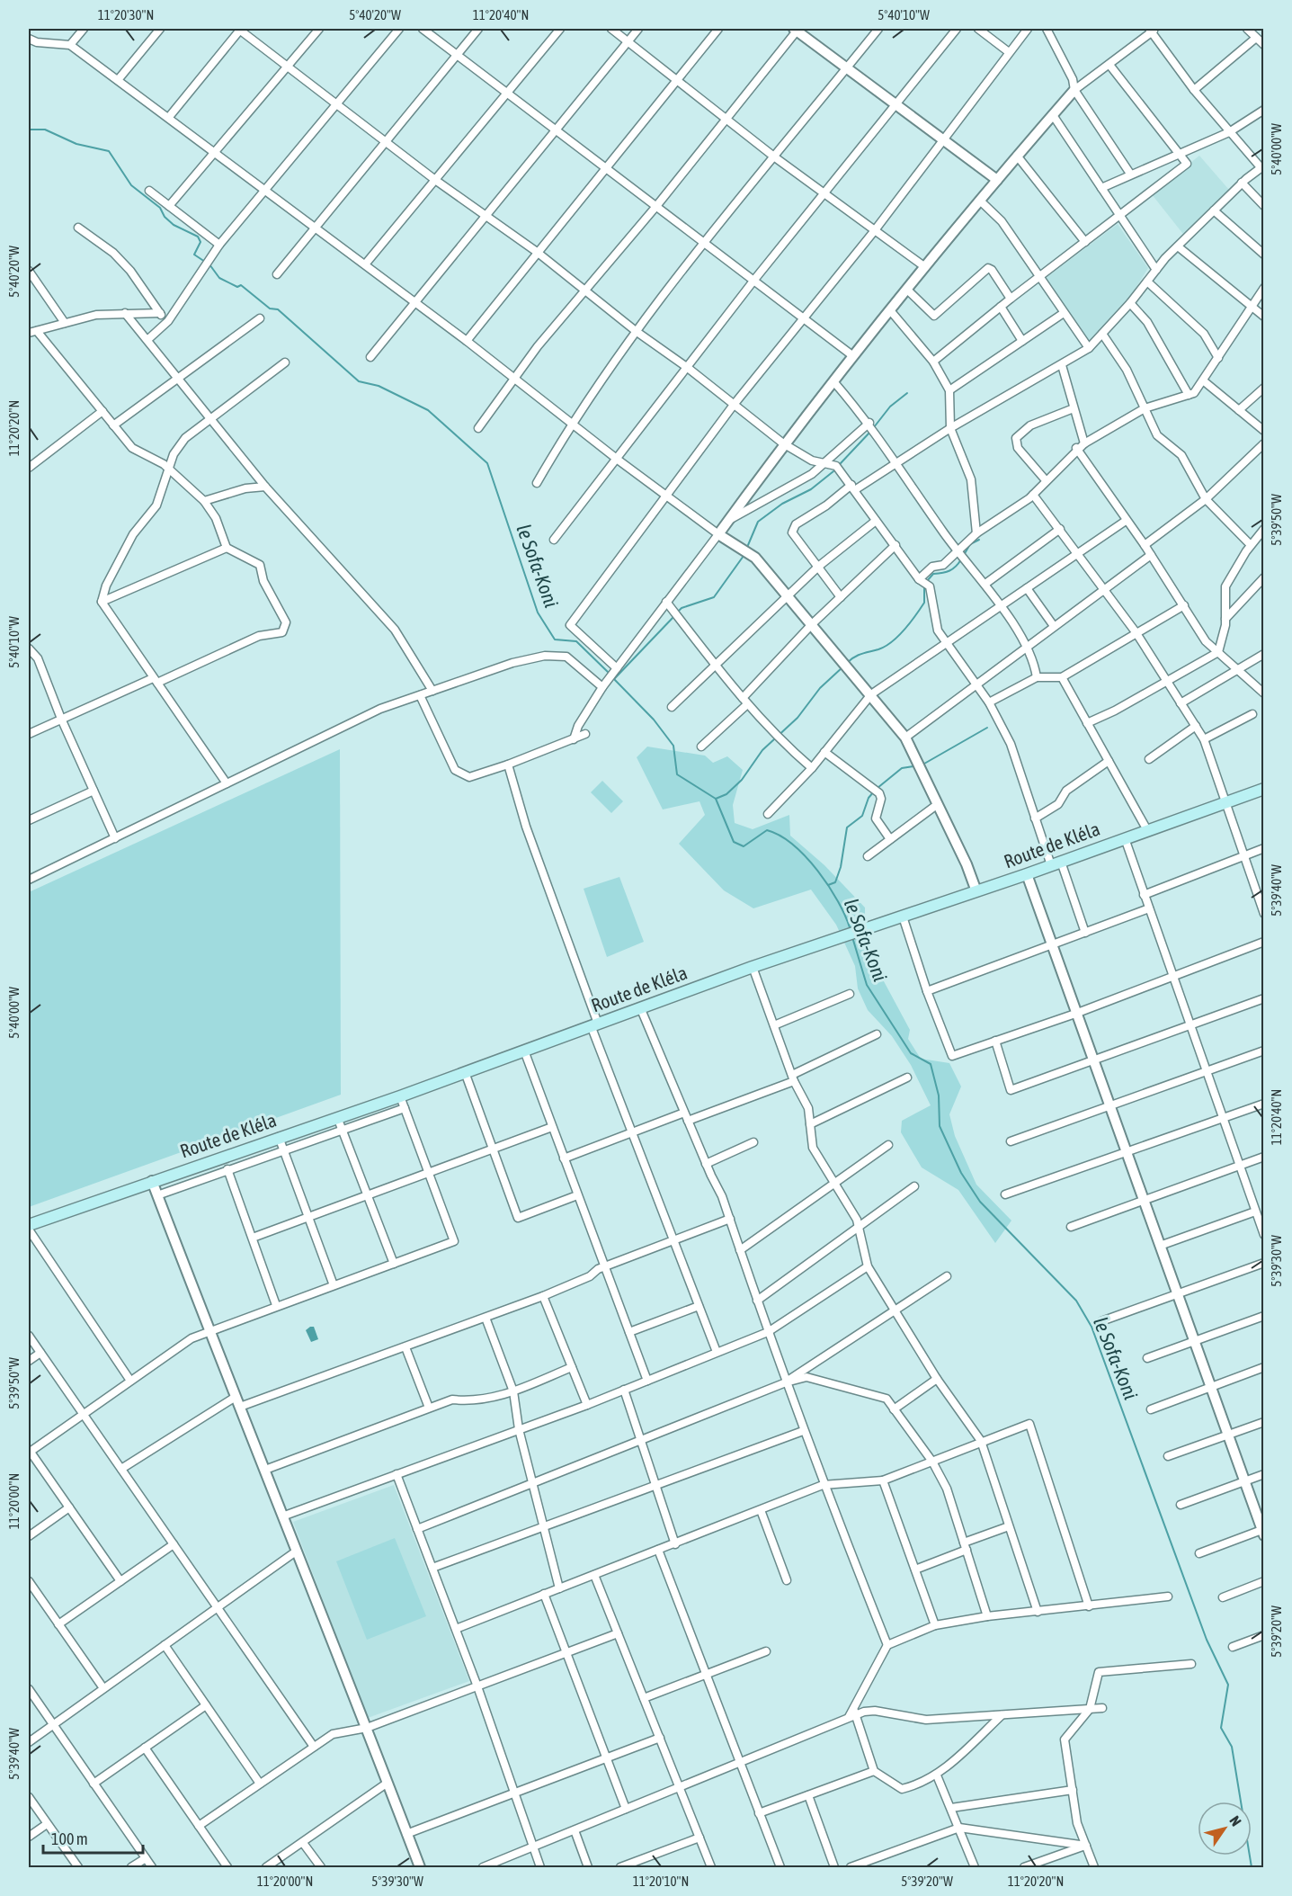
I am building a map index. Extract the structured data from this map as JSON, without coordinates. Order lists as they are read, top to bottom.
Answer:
{
  "streets": {
    "main road": ["Route de Kléla"]
  },
  "water": ["le Sofa-Koni"],
  "scale_bar": "100 m",
  "north": "top right",
  "coordinates": [
    "11°20'30\"N",
    "5°40'20\"W",
    "11°20'40\"N",
    "5°40'10\"W",
    "5°40'00\"W",
    "11°20'20\"N",
    "5°39'50\"W",
    "5°39'40\"W",
    "5°39'30\"W",
    "11°20'00\"N",
    "5°39'20\"W",
    "11°20'10\"N"
  ]
}
